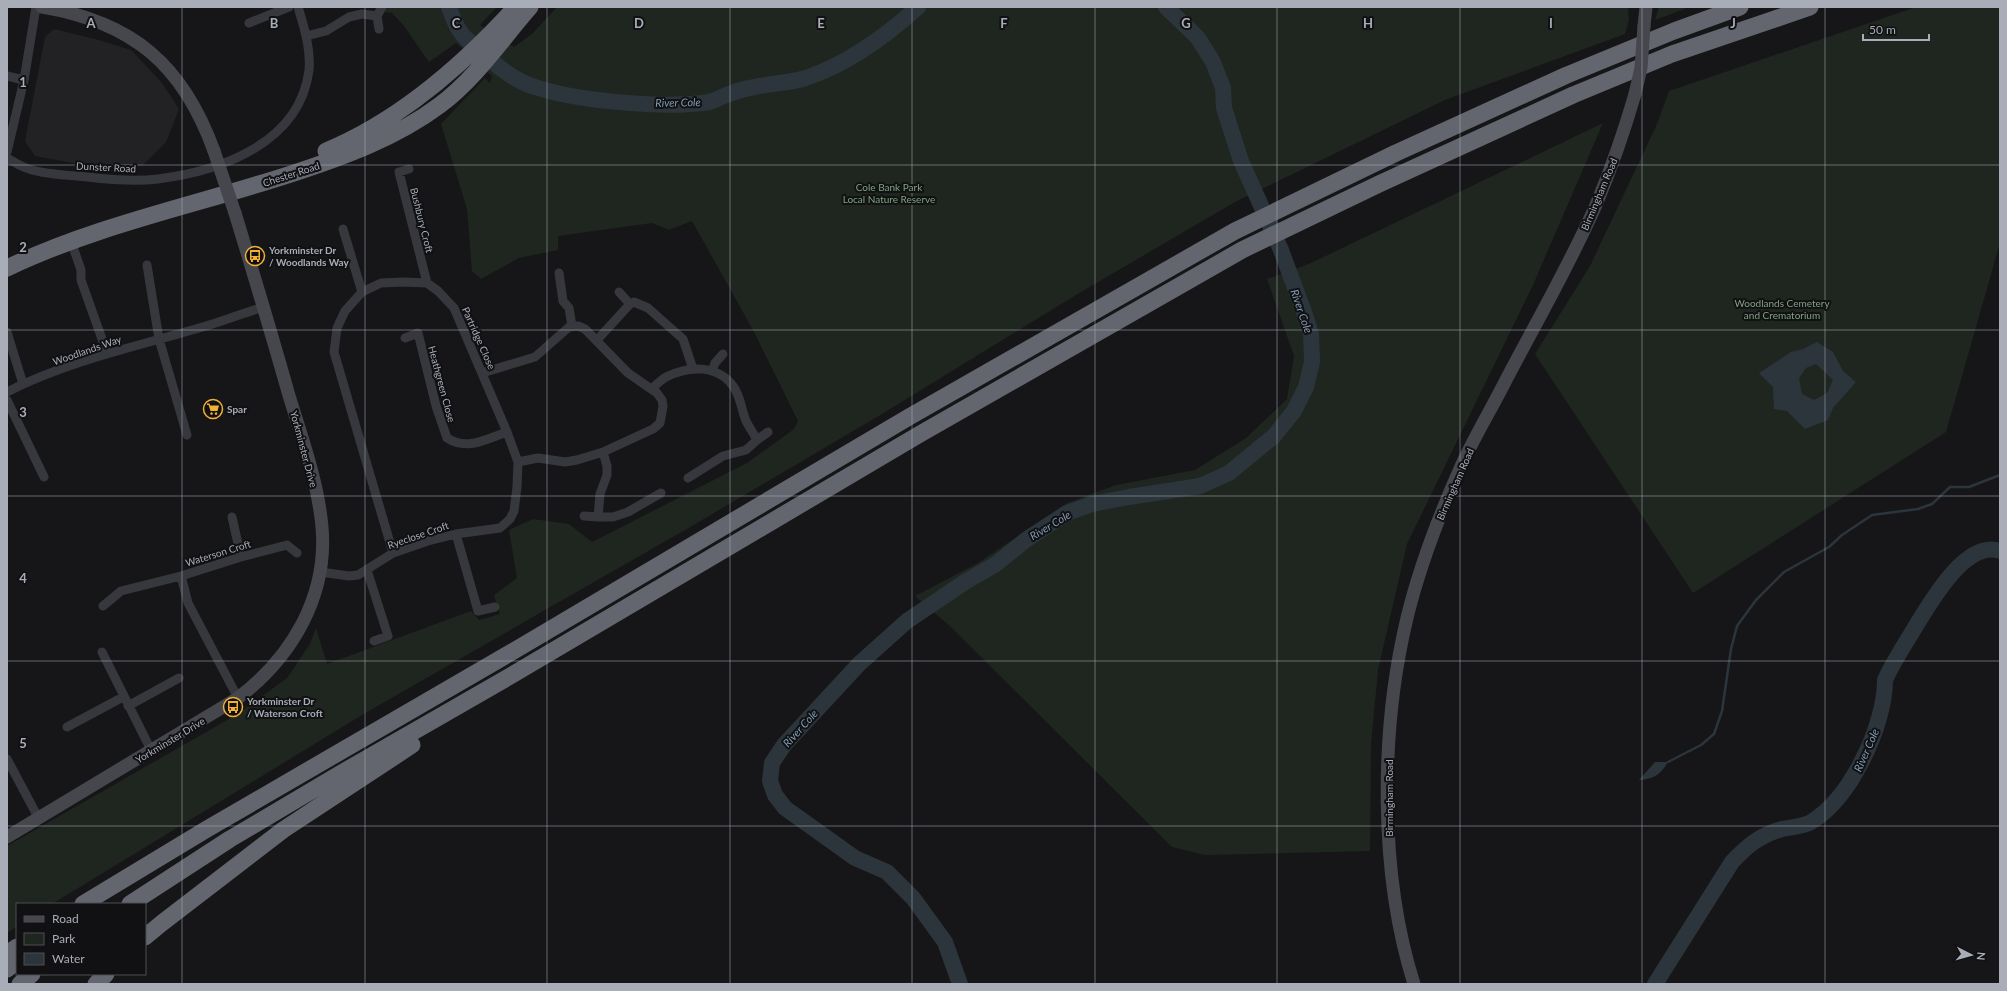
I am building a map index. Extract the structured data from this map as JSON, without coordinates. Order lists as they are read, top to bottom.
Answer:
{
  "streets": {
    "highway": ["Chester Road"],
    "street": [
      "Dunster Road",
      "Birmingham Road",
      "Bushbury Croft",
      "Partridge Close",
      "Woodlands Way",
      "Heathgreen Close",
      "Yorkminster Drive",
      "Ryeclose Croft",
      "Waterson Croft"
    ]
  },
  "crossings": [
    ["Bushbury Croft", "Partridge Close"],
    ["Partridge Close", "Heathgreen Close"],
    ["Partridge Close", "Ryeclose Croft"],
    ["Woodlands Way", "Yorkminster Drive"],
    ["Yorkminster Drive", "Ryeclose Croft"],
    ["Yorkminster Drive", "Waterson Croft"]
  ],
  "water": ["River Cole"],
  "parks": ["Cole Bank Park Local Nature Reserve", "Woodlands Cemetery and Crematorium"],
  "places": {
    "bus stop": ["Yorkminster Dr / Woodlands Way", "Yorkminster Dr / Waterson Croft"],
    "supermarket": ["Spar"]
  },
  "legend": ["Road", "Park", "Water"],
  "scale_bar": "50 m",
  "north": "right",
  "grid": {
    "columns": [
      "A",
      "B",
      "C",
      "D",
      "E",
      "F",
      "G",
      "H",
      "I",
      "J"
    ],
    "rows": [
      "1",
      "2",
      "3",
      "4",
      "5"
    ]
  }
}
